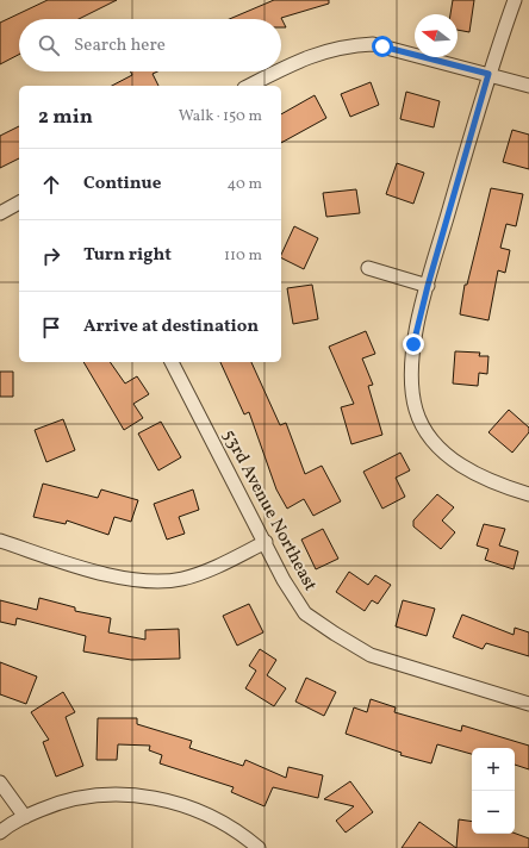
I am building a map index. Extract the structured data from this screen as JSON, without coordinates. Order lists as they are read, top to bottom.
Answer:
{
  "streets": {
    "street": ["53rd Avenue Northeast"]
  },
  "north": "left",
  "page": {
    "search": "Search here",
    "heading": ["2 min", "Walk · 150 m"],
    "list": [
      ["Continue", "40 m"],
      ["Turn right", "110 m"],
      "Arrive at destination"
    ],
    "map_buttons": ["+", "−"]
  }
}
